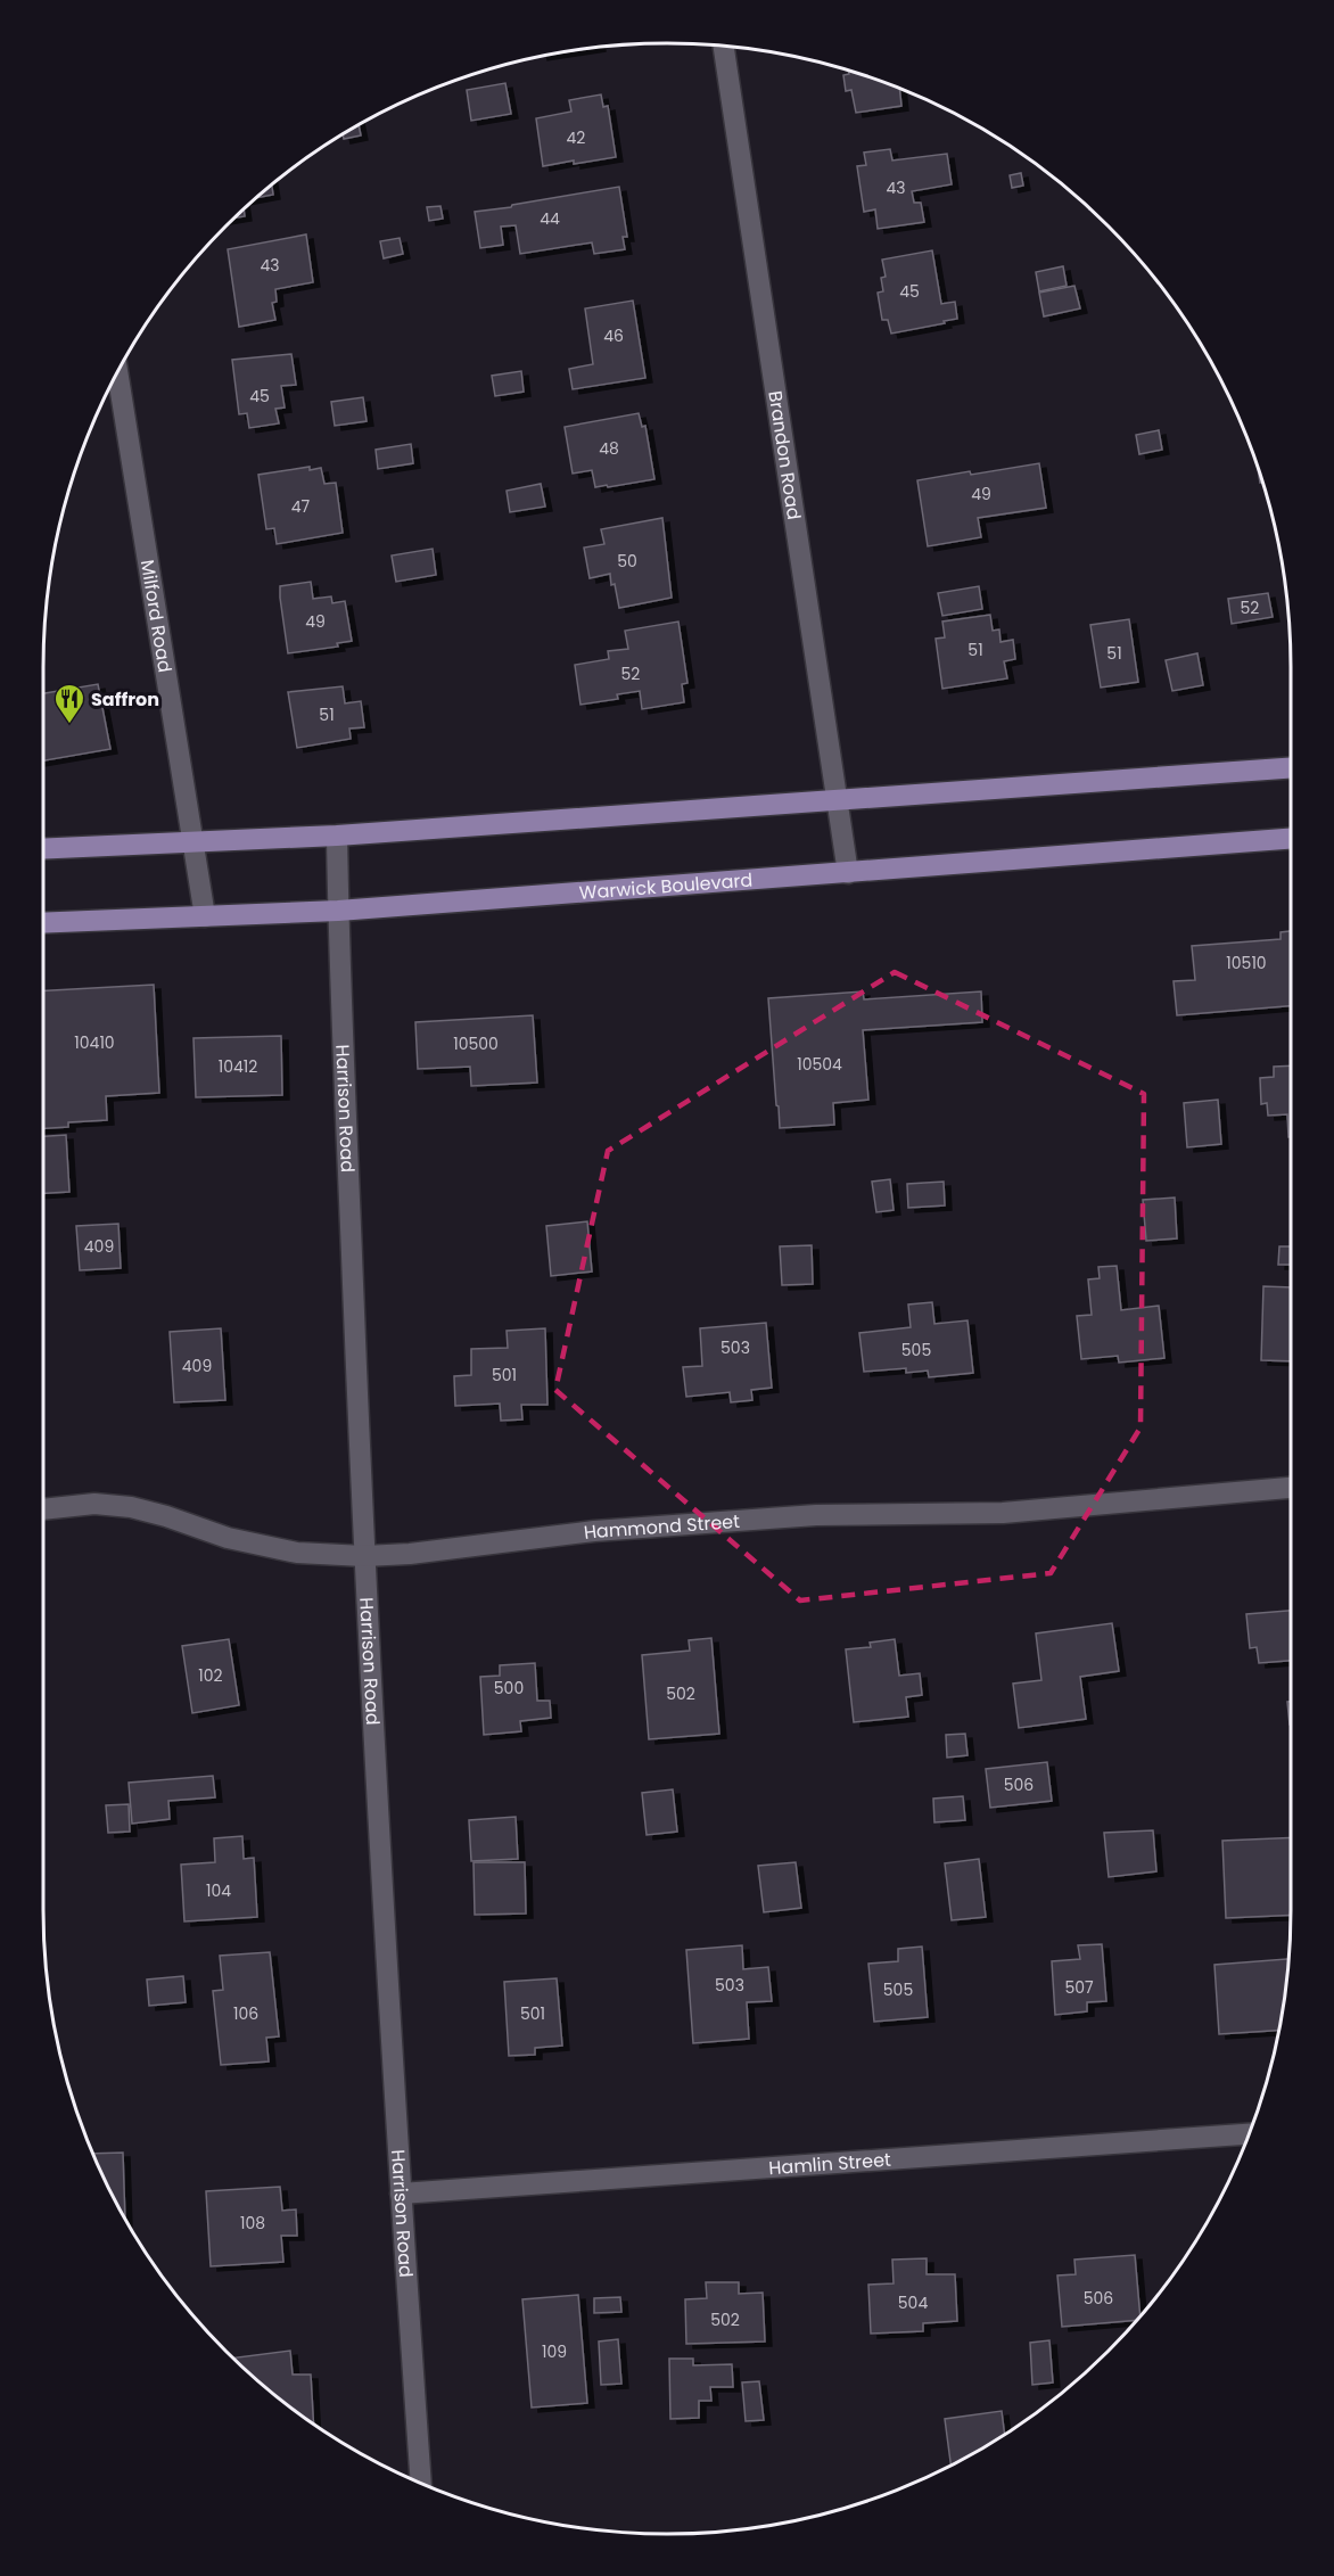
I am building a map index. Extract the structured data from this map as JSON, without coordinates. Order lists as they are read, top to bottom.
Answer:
{
  "streets": {
    "main road": ["Warwick Boulevard"],
    "street": [
      "Brandon Road",
      "Milford Road",
      "Harrison Road",
      "Hammond Street",
      "Hamlin Street"
    ]
  },
  "crossings": [
    ["Brandon Road", "Warwick Boulevard"],
    ["Milford Road", "Warwick Boulevard"],
    ["Warwick Boulevard", "Harrison Road"],
    ["Harrison Road", "Hammond Street"],
    ["Harrison Road", "Hamlin Street"]
  ],
  "places": {
    "restaurant": ["Saffron"]
  },
  "house_numbers": [
    "42",
    "43",
    "44",
    "43",
    "45",
    "46",
    "45",
    "48",
    "49",
    "47",
    "50",
    "52",
    "49",
    "51",
    "51",
    "52",
    "51",
    "10510",
    "10410",
    "10500",
    "10504",
    "10412",
    "409",
    "503",
    "505",
    "409",
    "501",
    "102",
    "500",
    "502",
    "506",
    "104",
    "503",
    "507",
    "505",
    "106",
    "501",
    "108",
    "506",
    "504",
    "502",
    "109"
  ]
}
